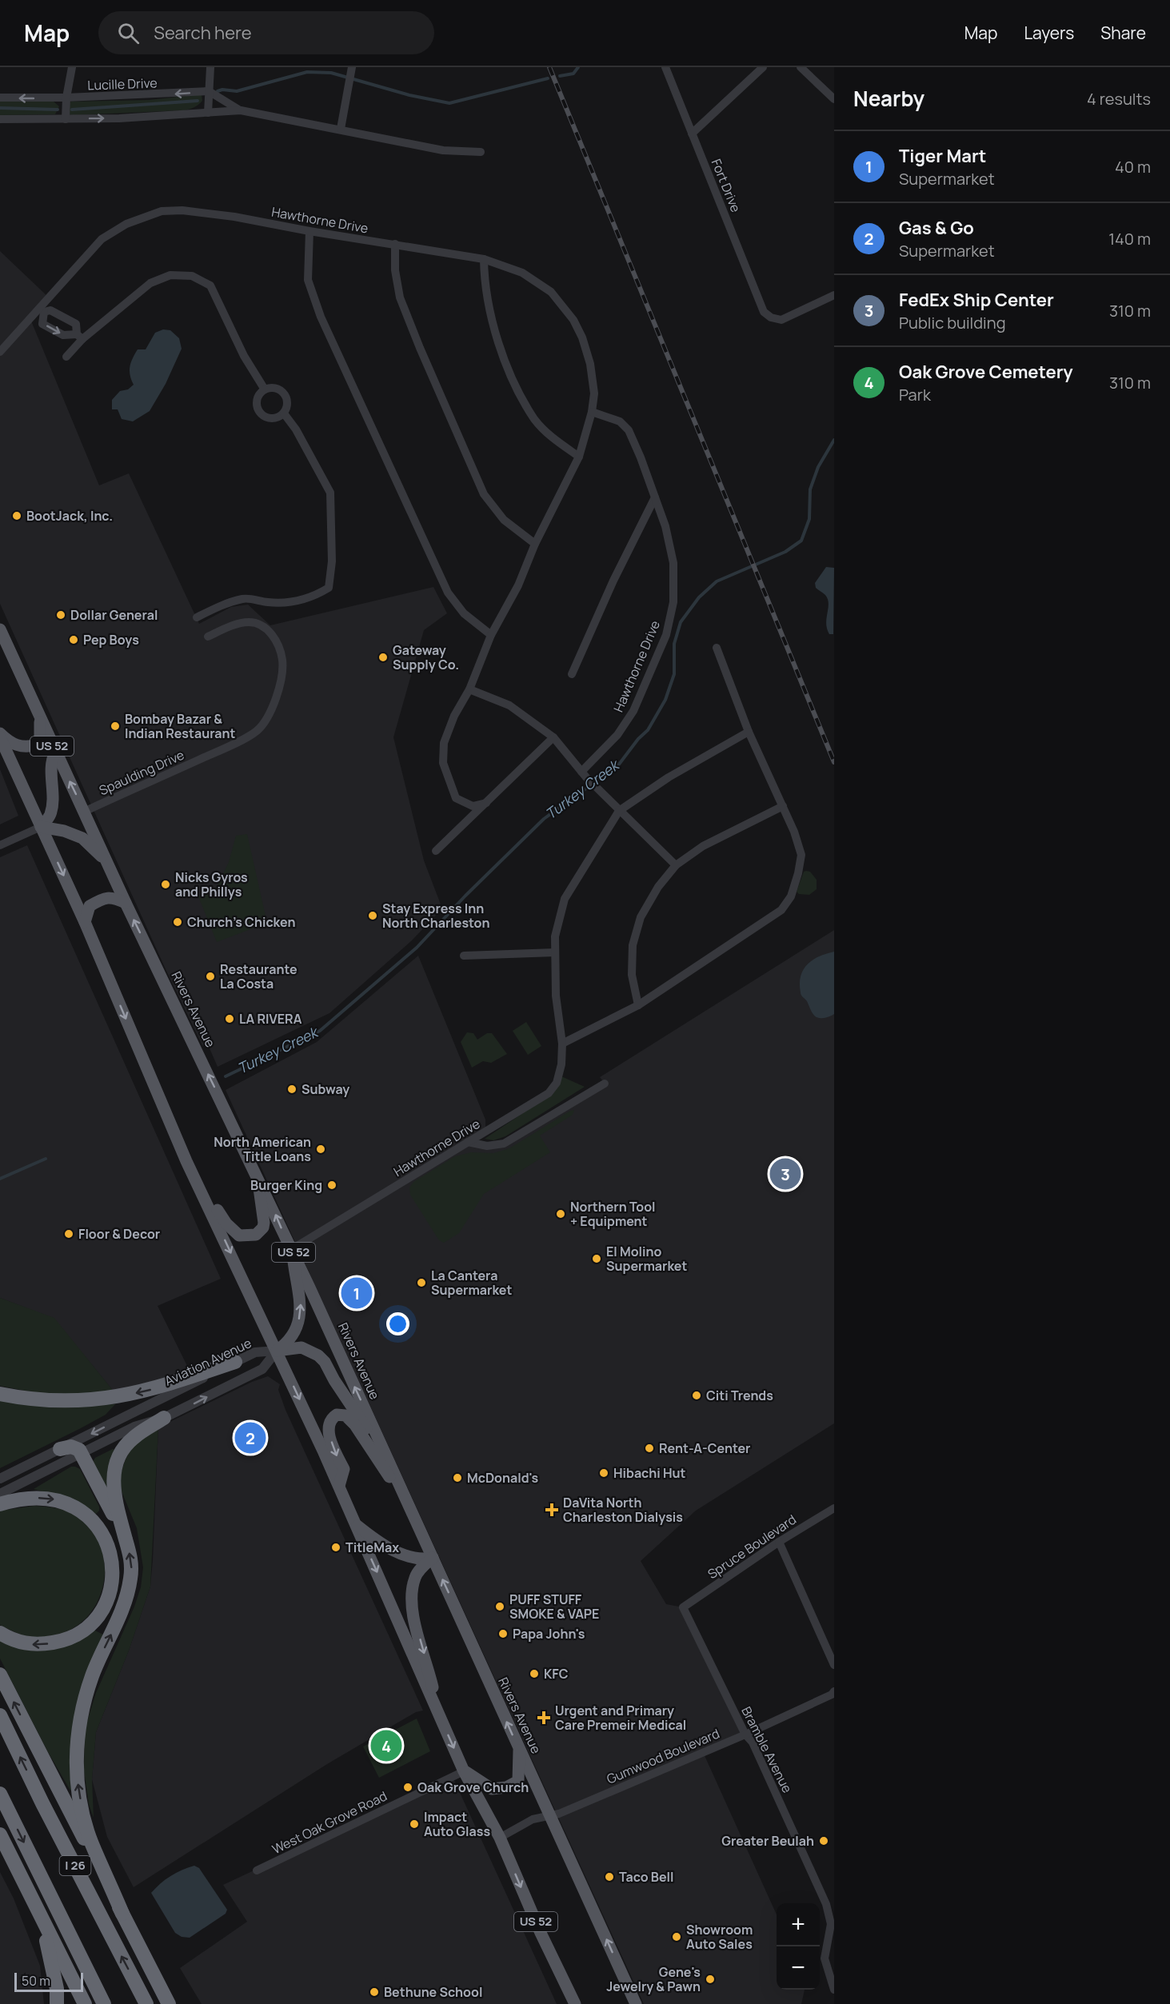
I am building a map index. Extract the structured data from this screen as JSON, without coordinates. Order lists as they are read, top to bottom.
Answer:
{
  "streets": {
    "highway": ["I 26"],
    "main road": ["US 52", "Rivers Avenue"],
    "street": [
      "Lucille Drive",
      "Fort Drive",
      "Hawthorne Drive",
      "Spaulding Drive",
      "Aviation Avenue",
      "Spruce Boulevard",
      "Bramble Avenue",
      "Gumwood Boulevard",
      "West Oak Grove Road"
    ]
  },
  "crossings": [
    ["Hawthorne Drive", "Rivers Avenue"],
    ["US 52", "Aviation Avenue"],
    ["US 52", "Gumwood Boulevard"],
    ["US 52", "West Oak Grove Road"],
    ["Spaulding Drive", "Rivers Avenue"],
    ["Rivers Avenue", "Gumwood Boulevard"],
    ["Spruce Boulevard", "Bramble Avenue"],
    ["Bramble Avenue", "Gumwood Boulevard"]
  ],
  "water": ["Turkey Creek"],
  "places": {
    "other": [
      "BootJack, Inc.",
      "Dollar General",
      "Pep Boys",
      "Gateway Supply Co.",
      "Bombay Bazar & Indian Restaurant",
      "Nicks Gyros and Phillys",
      "Stay Express Inn North Charleston",
      "Church's Chicken",
      "Restaurante La Costa",
      "LA RIVERA",
      "Subway",
      "North American Title Loans",
      "Burger King",
      "Northern Tool + Equipment",
      "Floor & Decor",
      "El Molino Supermarket",
      "La Cantera Supermarket",
      "Citi Trends",
      "Rent-A-Center",
      "Hibachi Hut",
      "McDonald's",
      "TitleMax",
      "PUFF STUFF SMOKE & VAPE",
      "Papa John's",
      "KFC",
      "Oak Grove Church",
      "Impact Auto Glass",
      "Greater Beulah",
      "Taco Bell",
      "Showroom Auto Sales",
      "Gene's Jewelry & Pawn",
      "Bethune School"
    ],
    "health": ["DaVita North Charleston Dialysis", "Urgent and Primary Care Premeir Medical"]
  },
  "scale_bar": "50 m",
  "page": {
    "header": "Map",
    "search": "Search here",
    "nav": ["Map", "Layers", "Share"],
    "heading": ["Nearby", "4 results"],
    "list": [
      {
        "mark": "1",
        "name": "Tiger Mart",
        "note": "Supermarket",
        "value": "40 m"
      },
      {
        "mark": "2",
        "name": "Gas & Go",
        "note": "Supermarket",
        "value": "140 m"
      },
      {
        "mark": "3",
        "name": "FedEx Ship Center",
        "note": "Public building",
        "value": "310 m"
      },
      {
        "mark": "4",
        "name": "Oak Grove Cemetery",
        "note": "Park",
        "value": "310 m"
      }
    ],
    "pins": [
      "3",
      "1",
      "2",
      "4"
    ],
    "map_buttons": ["+", "−"],
    "scale": "50 m"
  }
}
